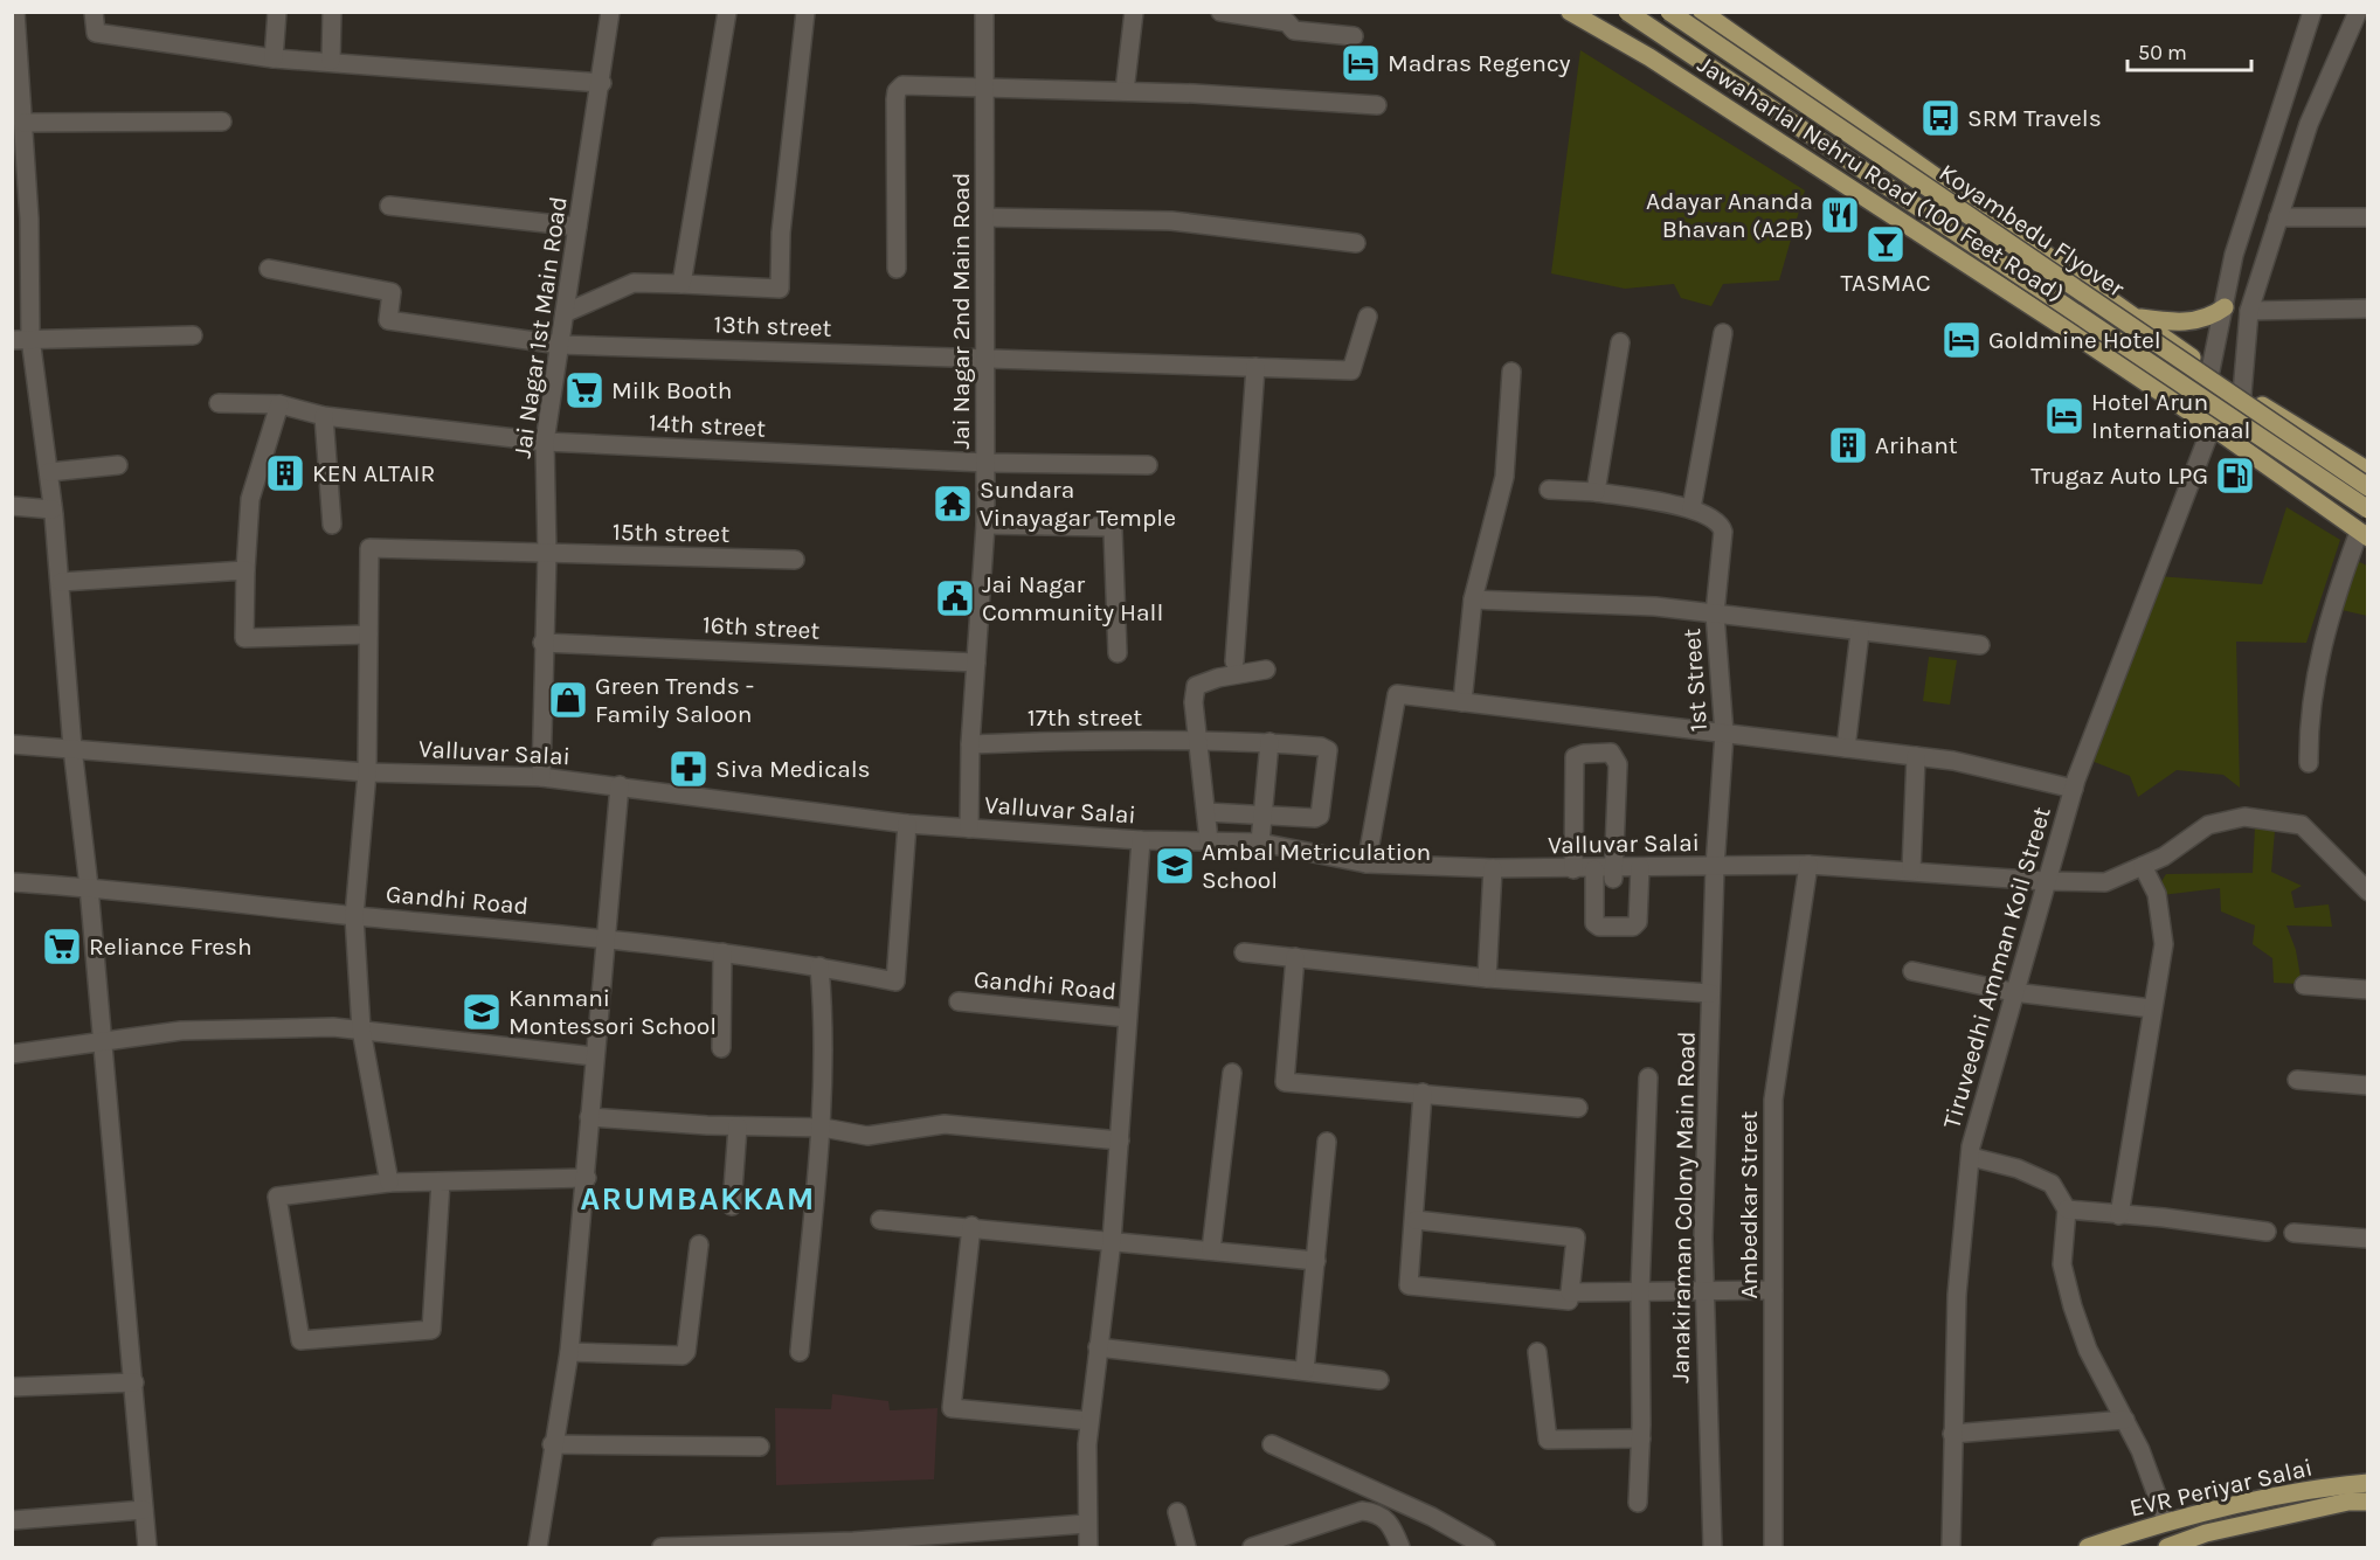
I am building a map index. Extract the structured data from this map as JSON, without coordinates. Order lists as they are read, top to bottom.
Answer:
{
  "streets": {
    "main road": ["Jawaharlal Nehru Road (100 Feet Road)", "Koyambedu Flyover", "EVR Periyar Salai"],
    "street": [
      "Jai Nagar 2nd Main Road",
      "13th street",
      "Jai Nagar 1st Main Road",
      "14th street",
      "15th street",
      "16th street",
      "1st Street",
      "17th street",
      "Valluvar Salai",
      "Gandhi Road",
      "Tiruveedhi Amman Koil Street",
      "Ambedkar Street",
      "Janakiraman Colony Main Road"
    ]
  },
  "crossings": [
    ["Jawaharlal Nehru Road (100 Feet Road)", "Tiruveedhi Amman Koil Street"],
    ["Jai Nagar 2nd Main Road", "13th street"],
    ["Jai Nagar 2nd Main Road", "14th street"],
    ["Jai Nagar 2nd Main Road", "16th street"],
    ["Jai Nagar 2nd Main Road", "17th street"],
    ["Jai Nagar 2nd Main Road", "Valluvar Salai"],
    ["13th street", "Jai Nagar 1st Main Road"],
    ["Jai Nagar 1st Main Road", "14th street"],
    ["Jai Nagar 1st Main Road", "15th street"],
    ["Jai Nagar 1st Main Road", "16th street"],
    ["Jai Nagar 1st Main Road", "Valluvar Salai"],
    ["1st Street", "Valluvar Salai"],
    ["1st Street", "Janakiraman Colony Main Road"],
    ["Valluvar Salai", "Gandhi Road"],
    ["Valluvar Salai", "Tiruveedhi Amman Koil Street"],
    ["Valluvar Salai", "Ambedkar Street"],
    ["Valluvar Salai", "Janakiraman Colony Main Road"]
  ],
  "districts": ["ARUMBAKKAM"],
  "places": {
    "hotel": ["Madras Regency", "Goldmine Hotel", "Hotel Arun Internationaal"],
    "bus stop": ["SRM Travels"],
    "restaurant": ["Adayar Ananda Bhavan (A2B)"],
    "bar": ["TASMAC"],
    "supermarket": ["Milk Booth", "Reliance Fresh"],
    "building": ["Arihant", "KEN ALTAIR"],
    "fuel station": ["Trugaz Auto LPG"],
    "temple": ["Sundara Vinayagar Temple"],
    "public building": ["Jai Nagar Community Hall"],
    "shop": ["Green Trends - Family Saloon"],
    "pharmacy": ["Siva Medicals"],
    "school or university": ["Ambal Metriculation School", "Kanmani Montessori School"]
  },
  "scale_bar": "50 m"
}
